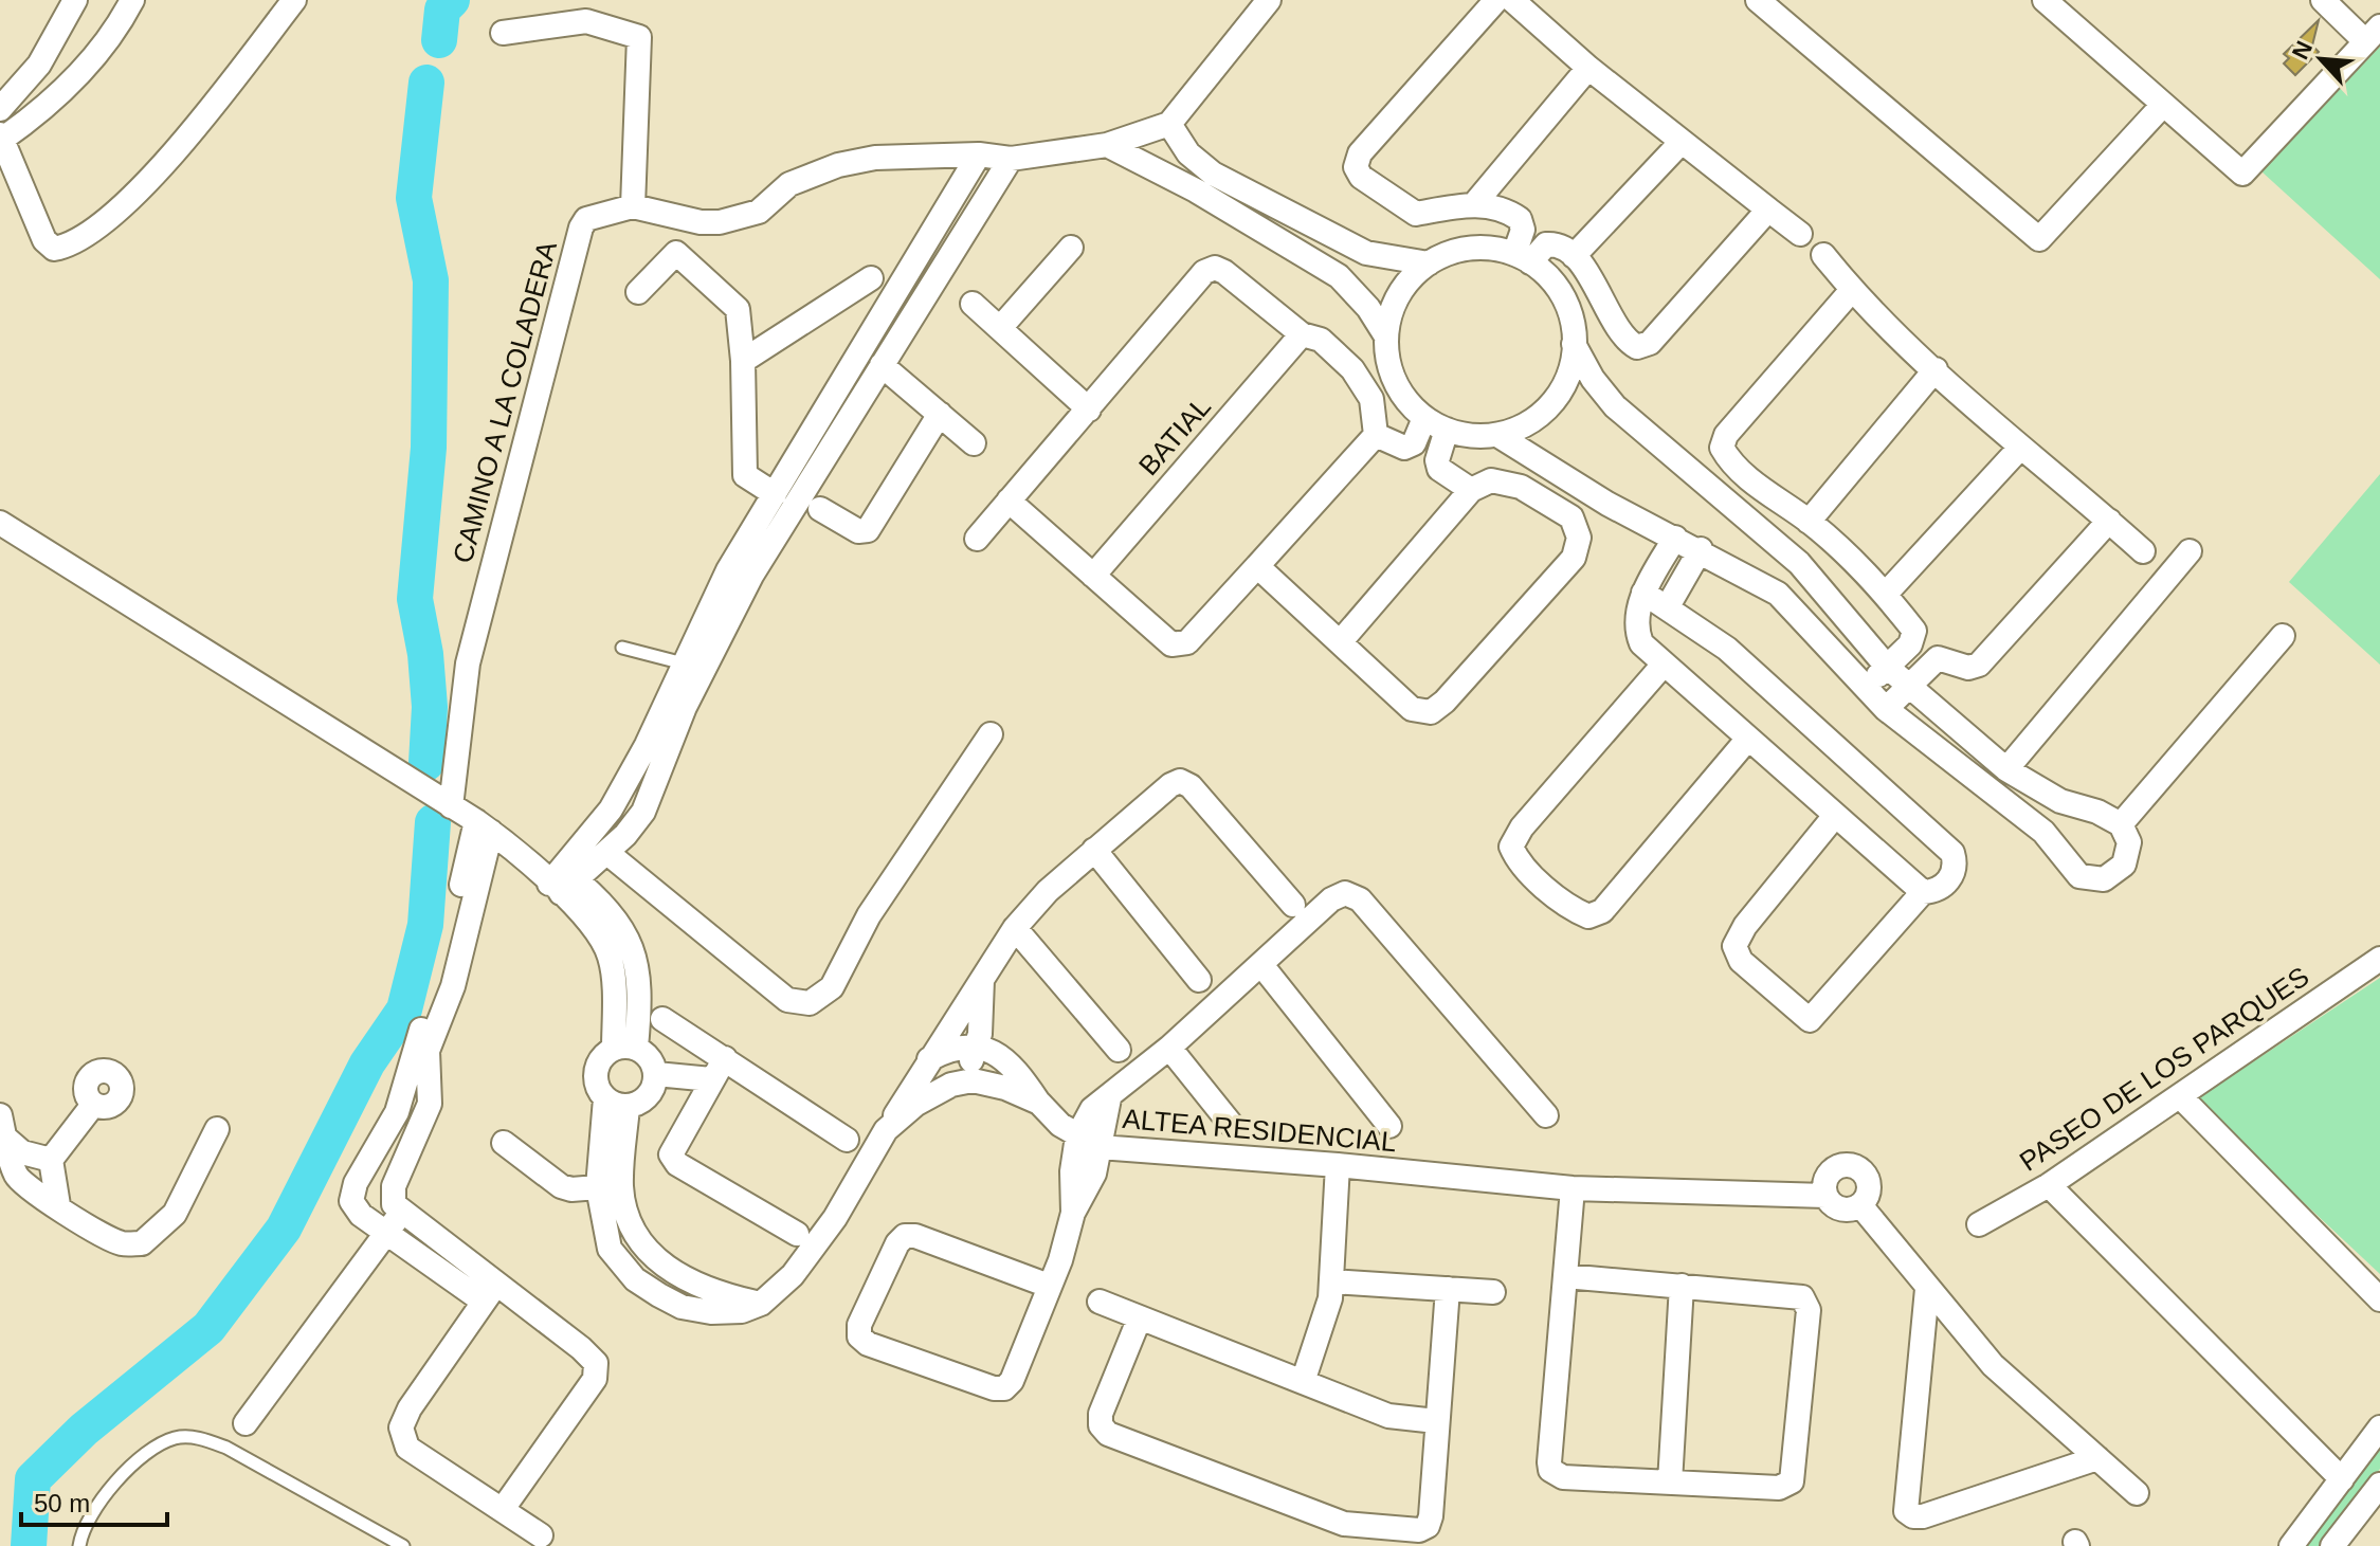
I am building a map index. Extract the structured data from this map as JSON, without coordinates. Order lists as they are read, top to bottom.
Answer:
{
  "streets": {
    "street": [
      "CAMINO A LA COLADERA",
      "BATIAL",
      "PASEO DE LOS PARQUES",
      "ALTEA RESIDENCIAL"
    ]
  },
  "scale_bar": "50 m",
  "north": "top left"
}
